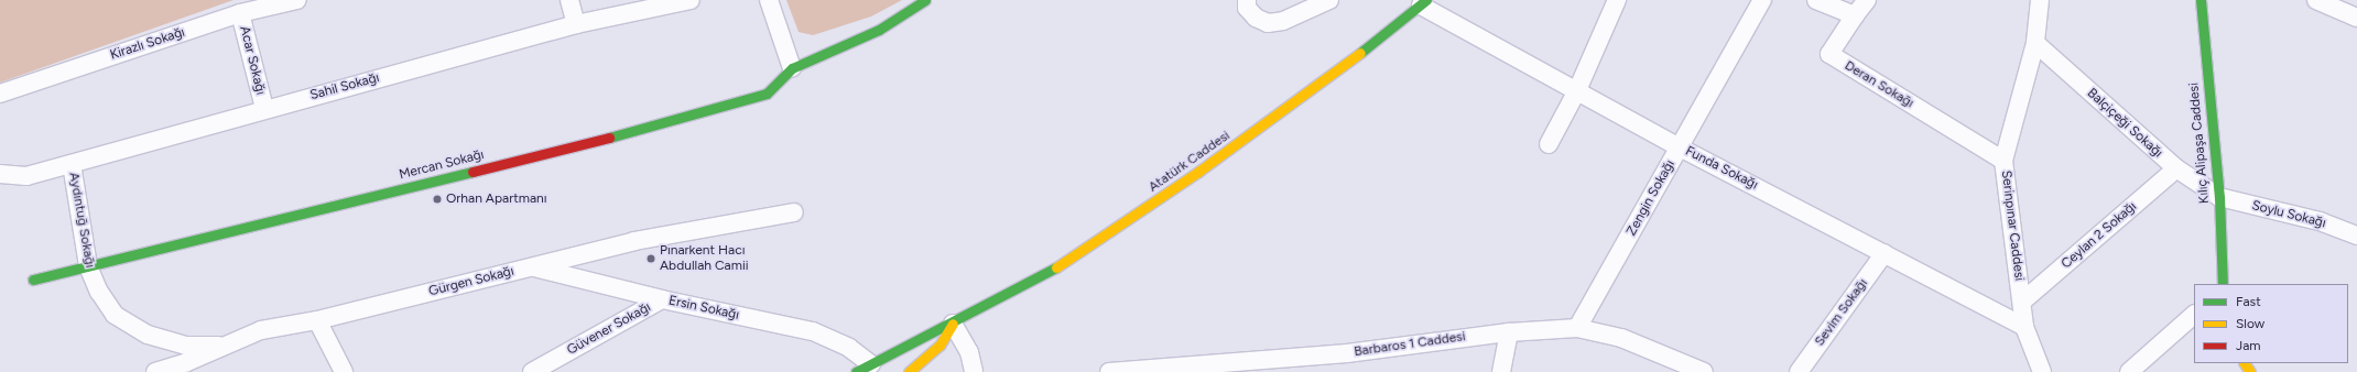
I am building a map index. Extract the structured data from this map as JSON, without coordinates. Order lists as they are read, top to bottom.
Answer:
{
  "streets": {
    "street": [
      "Kirazlı Sokağı",
      "Acar Sokağı",
      "Deran Sokağı",
      "Sahil Sokağı",
      "Balçiçeği Sokağı",
      "Kılıç Alipaşa Caddesi",
      "Atatürk Caddesi",
      "Mercan Sokağı",
      "Funda Sokağı",
      "Zengin Sokağı",
      "Soylu Sokağı",
      "Aydıntuğ Sokağı",
      "Serinpınar Caddesi",
      "Ceylan 2 Sokağı",
      "Gürgen Sokağı",
      "Ersin Sokağı",
      "Sevim Sokağı",
      "Güvener Sokağı",
      "Barbaros 1 Caddesi"
    ]
  },
  "crossings": [
    ["Kirazlı Sokağı", "Acar Sokağı"],
    ["Acar Sokağı", "Sahil Sokağı"],
    ["Deran Sokağı", "Serinpınar Caddesi"],
    ["Sahil Sokağı", "Aydıntuğ Sokağı"],
    ["Balçiçeği Sokağı", "Kılıç Alipaşa Caddesi"],
    ["Balçiçeği Sokağı", "Soylu Sokağı"],
    ["Balçiçeği Sokağı", "Serinpınar Caddesi"],
    ["Balçiçeği Sokağı", "Ceylan 2 Sokağı"],
    ["Kılıç Alipaşa Caddesi", "Soylu Sokağı"],
    ["Atatürk Caddesi", "Funda Sokağı"],
    ["Atatürk Caddesi", "Ersin Sokağı"],
    ["Mercan Sokağı", "Aydıntuğ Sokağı"],
    ["Funda Sokağı", "Zengin Sokağı"],
    ["Funda Sokağı", "Serinpınar Caddesi"],
    ["Funda Sokağı", "Sevim Sokağı"],
    ["Zengin Sokağı", "Barbaros 1 Caddesi"],
    ["Aydıntuğ Sokağı", "Gürgen Sokağı"],
    ["Serinpınar Caddesi", "Ceylan 2 Sokağı"],
    ["Gürgen Sokağı", "Ersin Sokağı"],
    ["Ersin Sokağı", "Güvener Sokağı"]
  ],
  "places": ["Orhan Apartmanı", "Pınarkent Hacı Abdullah Camii"],
  "legend": ["Fast", "Slow", "Jam"]
}
